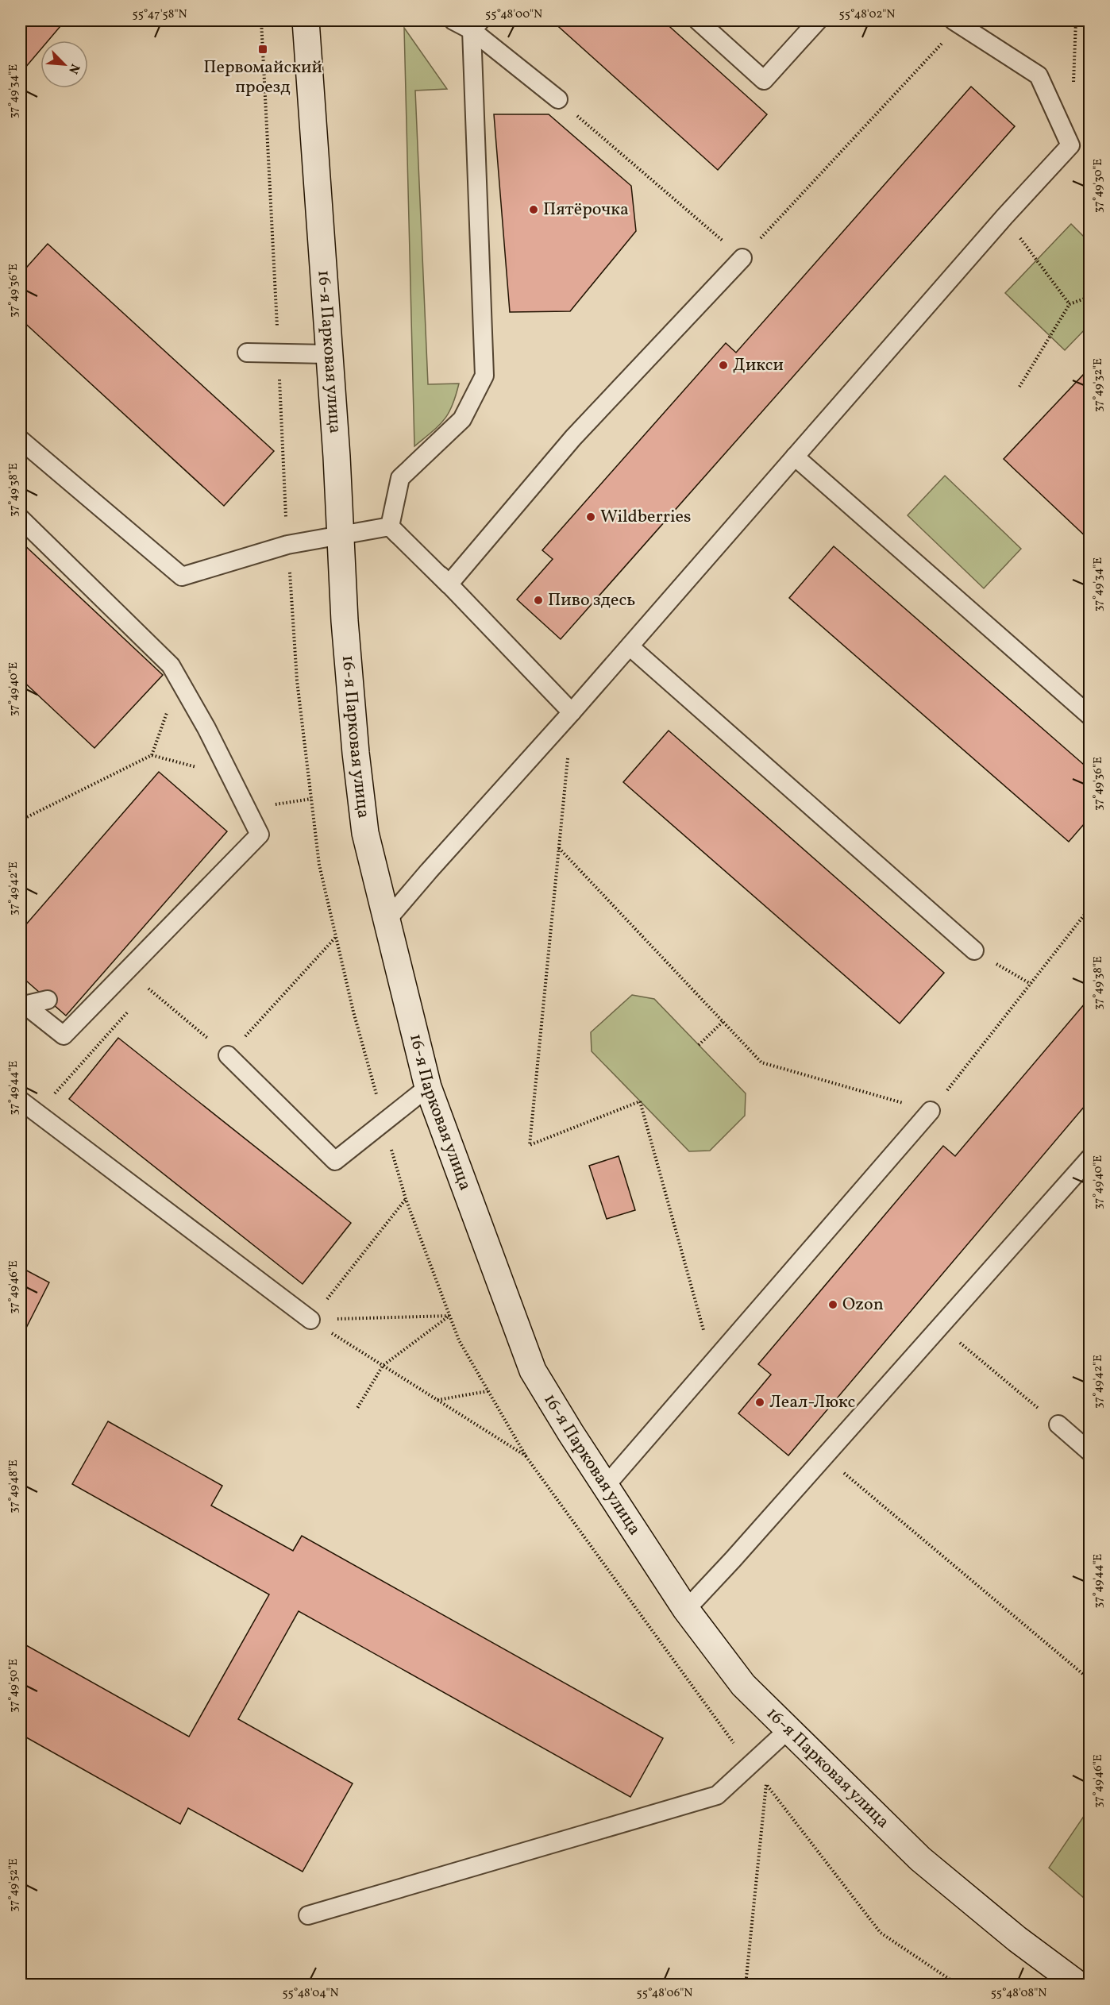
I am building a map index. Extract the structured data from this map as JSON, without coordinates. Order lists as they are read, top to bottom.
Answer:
{
  "streets": {
    "main road": ["16-я Парковая улица"]
  },
  "places": {
    "transit": ["Первомайский проезд"],
    "other": [
      "Пятёрочка",
      "Дикси",
      "Wildberries",
      "Пиво здесь",
      "Ozon",
      "Леал-Люкс"
    ]
  },
  "north": "bottom right",
  "coordinates": [
    "55°47'58\"N",
    "55°48'00\"N",
    "55°48'02\"N",
    "37°49'34\"E",
    "37°49'30\"E",
    "37°49'36\"E",
    "37°49'32\"E",
    "37°49'38\"E",
    "37°49'40\"E",
    "37°49'42\"E",
    "37°49'44\"E",
    "37°49'46\"E",
    "37°49'48\"E",
    "37°49'50\"E",
    "37°49'52\"E",
    "55°48'04\"N",
    "55°48'06\"N",
    "55°48'08\"N"
  ]
}
